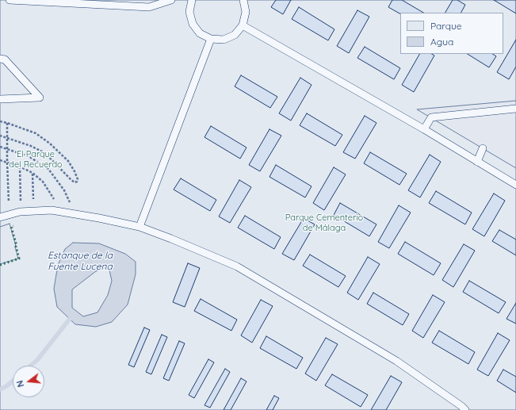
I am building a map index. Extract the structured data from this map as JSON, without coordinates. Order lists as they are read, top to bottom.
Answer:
{
  "water": ["Estanque de la Fuente Lucena"],
  "parks": ["El Parque del Recuerdo", "Parque Cementerio de Málaga"],
  "legend": ["Parque", "Agua"],
  "north": "left"
}
